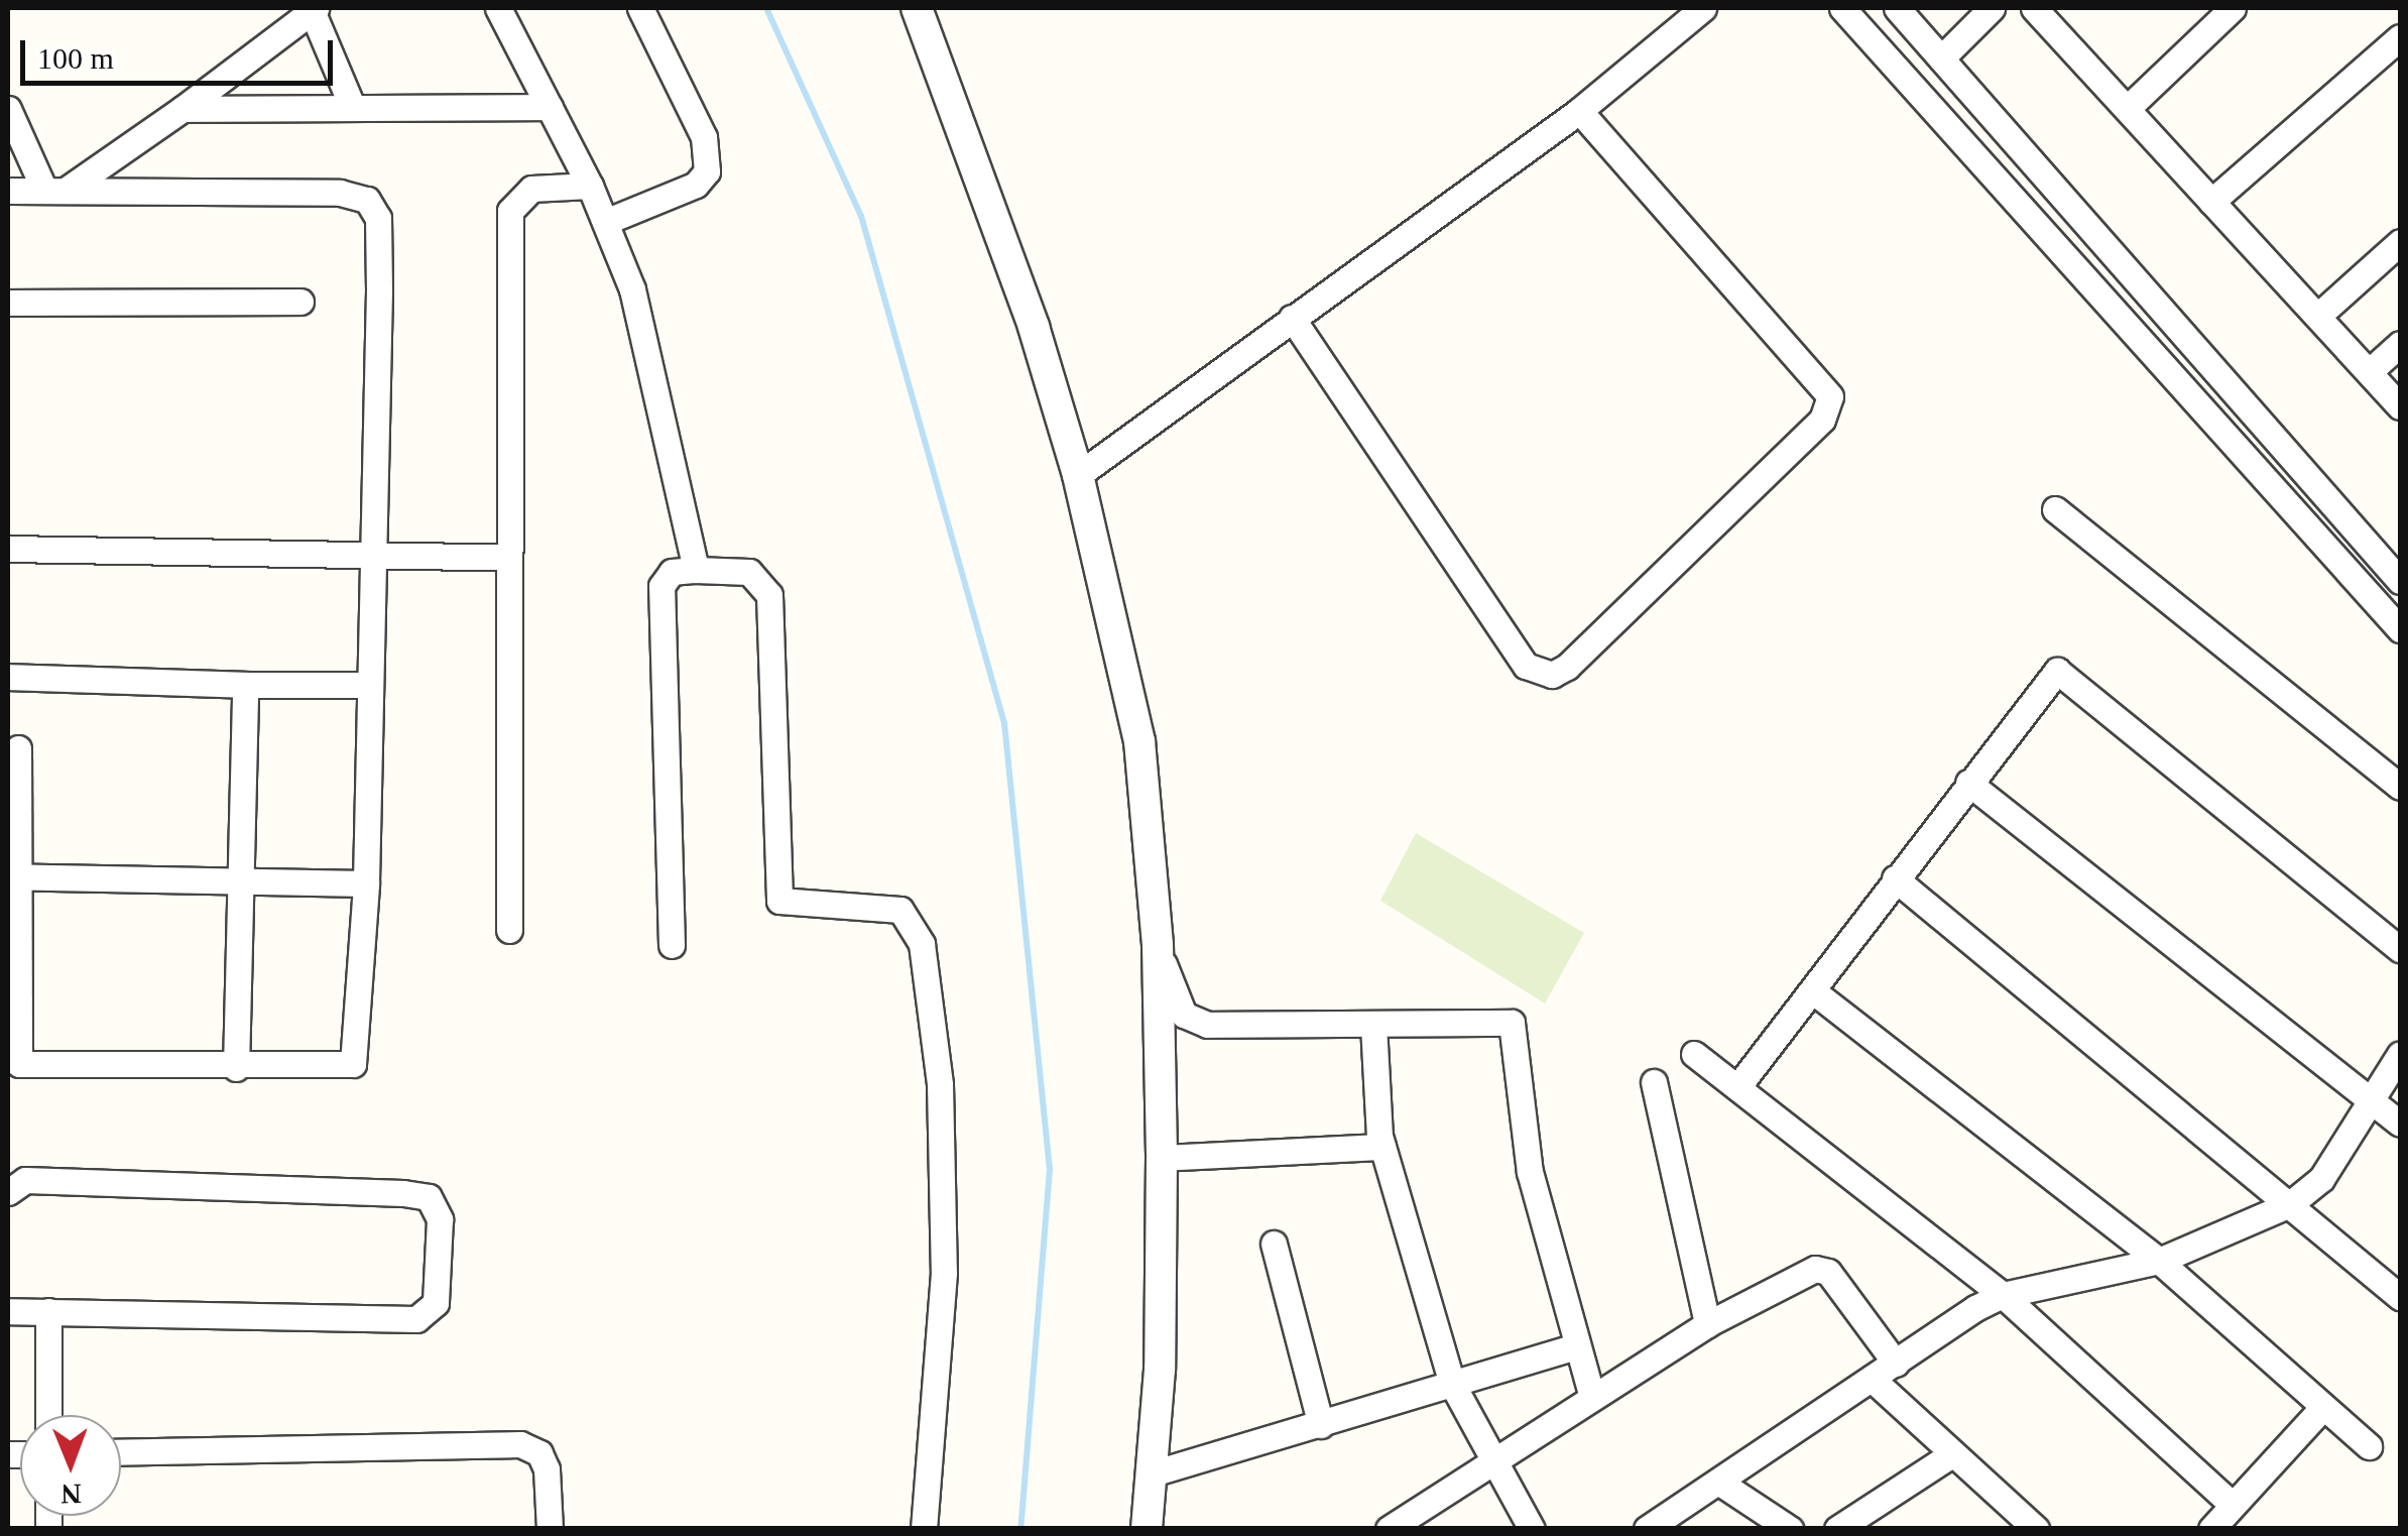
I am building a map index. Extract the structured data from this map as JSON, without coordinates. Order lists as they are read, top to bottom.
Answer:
{
  "scale_bar": "100 m",
  "north": "bottom"
}
